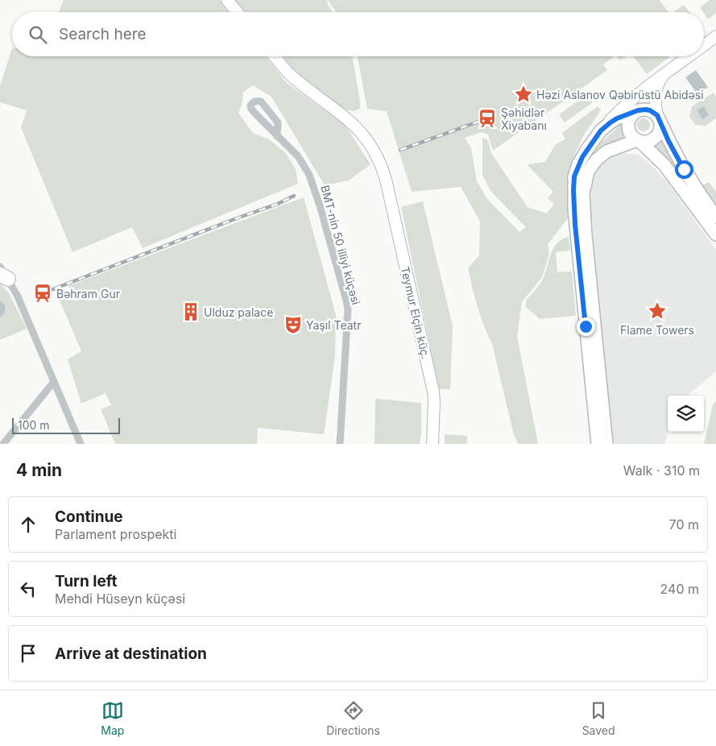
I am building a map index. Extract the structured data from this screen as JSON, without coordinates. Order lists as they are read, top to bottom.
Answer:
{
  "streets": {
    "street": ["BMT-nin 50 illiyi küçəsi", "Teymur Elçin küç."]
  },
  "places": {
    "place": ["Həzi Aslanov Qəbirüstü Abidəsi", "Flame Towers"],
    "station": ["Şəhidlər Xiyabanı", "Bəhram Gur"],
    "building": ["Ulduz palace"],
    "theatre": ["Yaşıl Teatr"]
  },
  "scale_bar": "100 m",
  "page": {
    "search": "Search here",
    "scale": "100 m",
    "heading": ["4 min", "Walk · 310 m"],
    "list": [
      ["Continue", "Parlament prospekti", "70 m"],
      ["Turn left", "Mehdi Hüseyn küçəsi", "240 m"],
      "Arrive at destination"
    ],
    "nav": ["Map", "Directions", "Saved"]
  }
}
